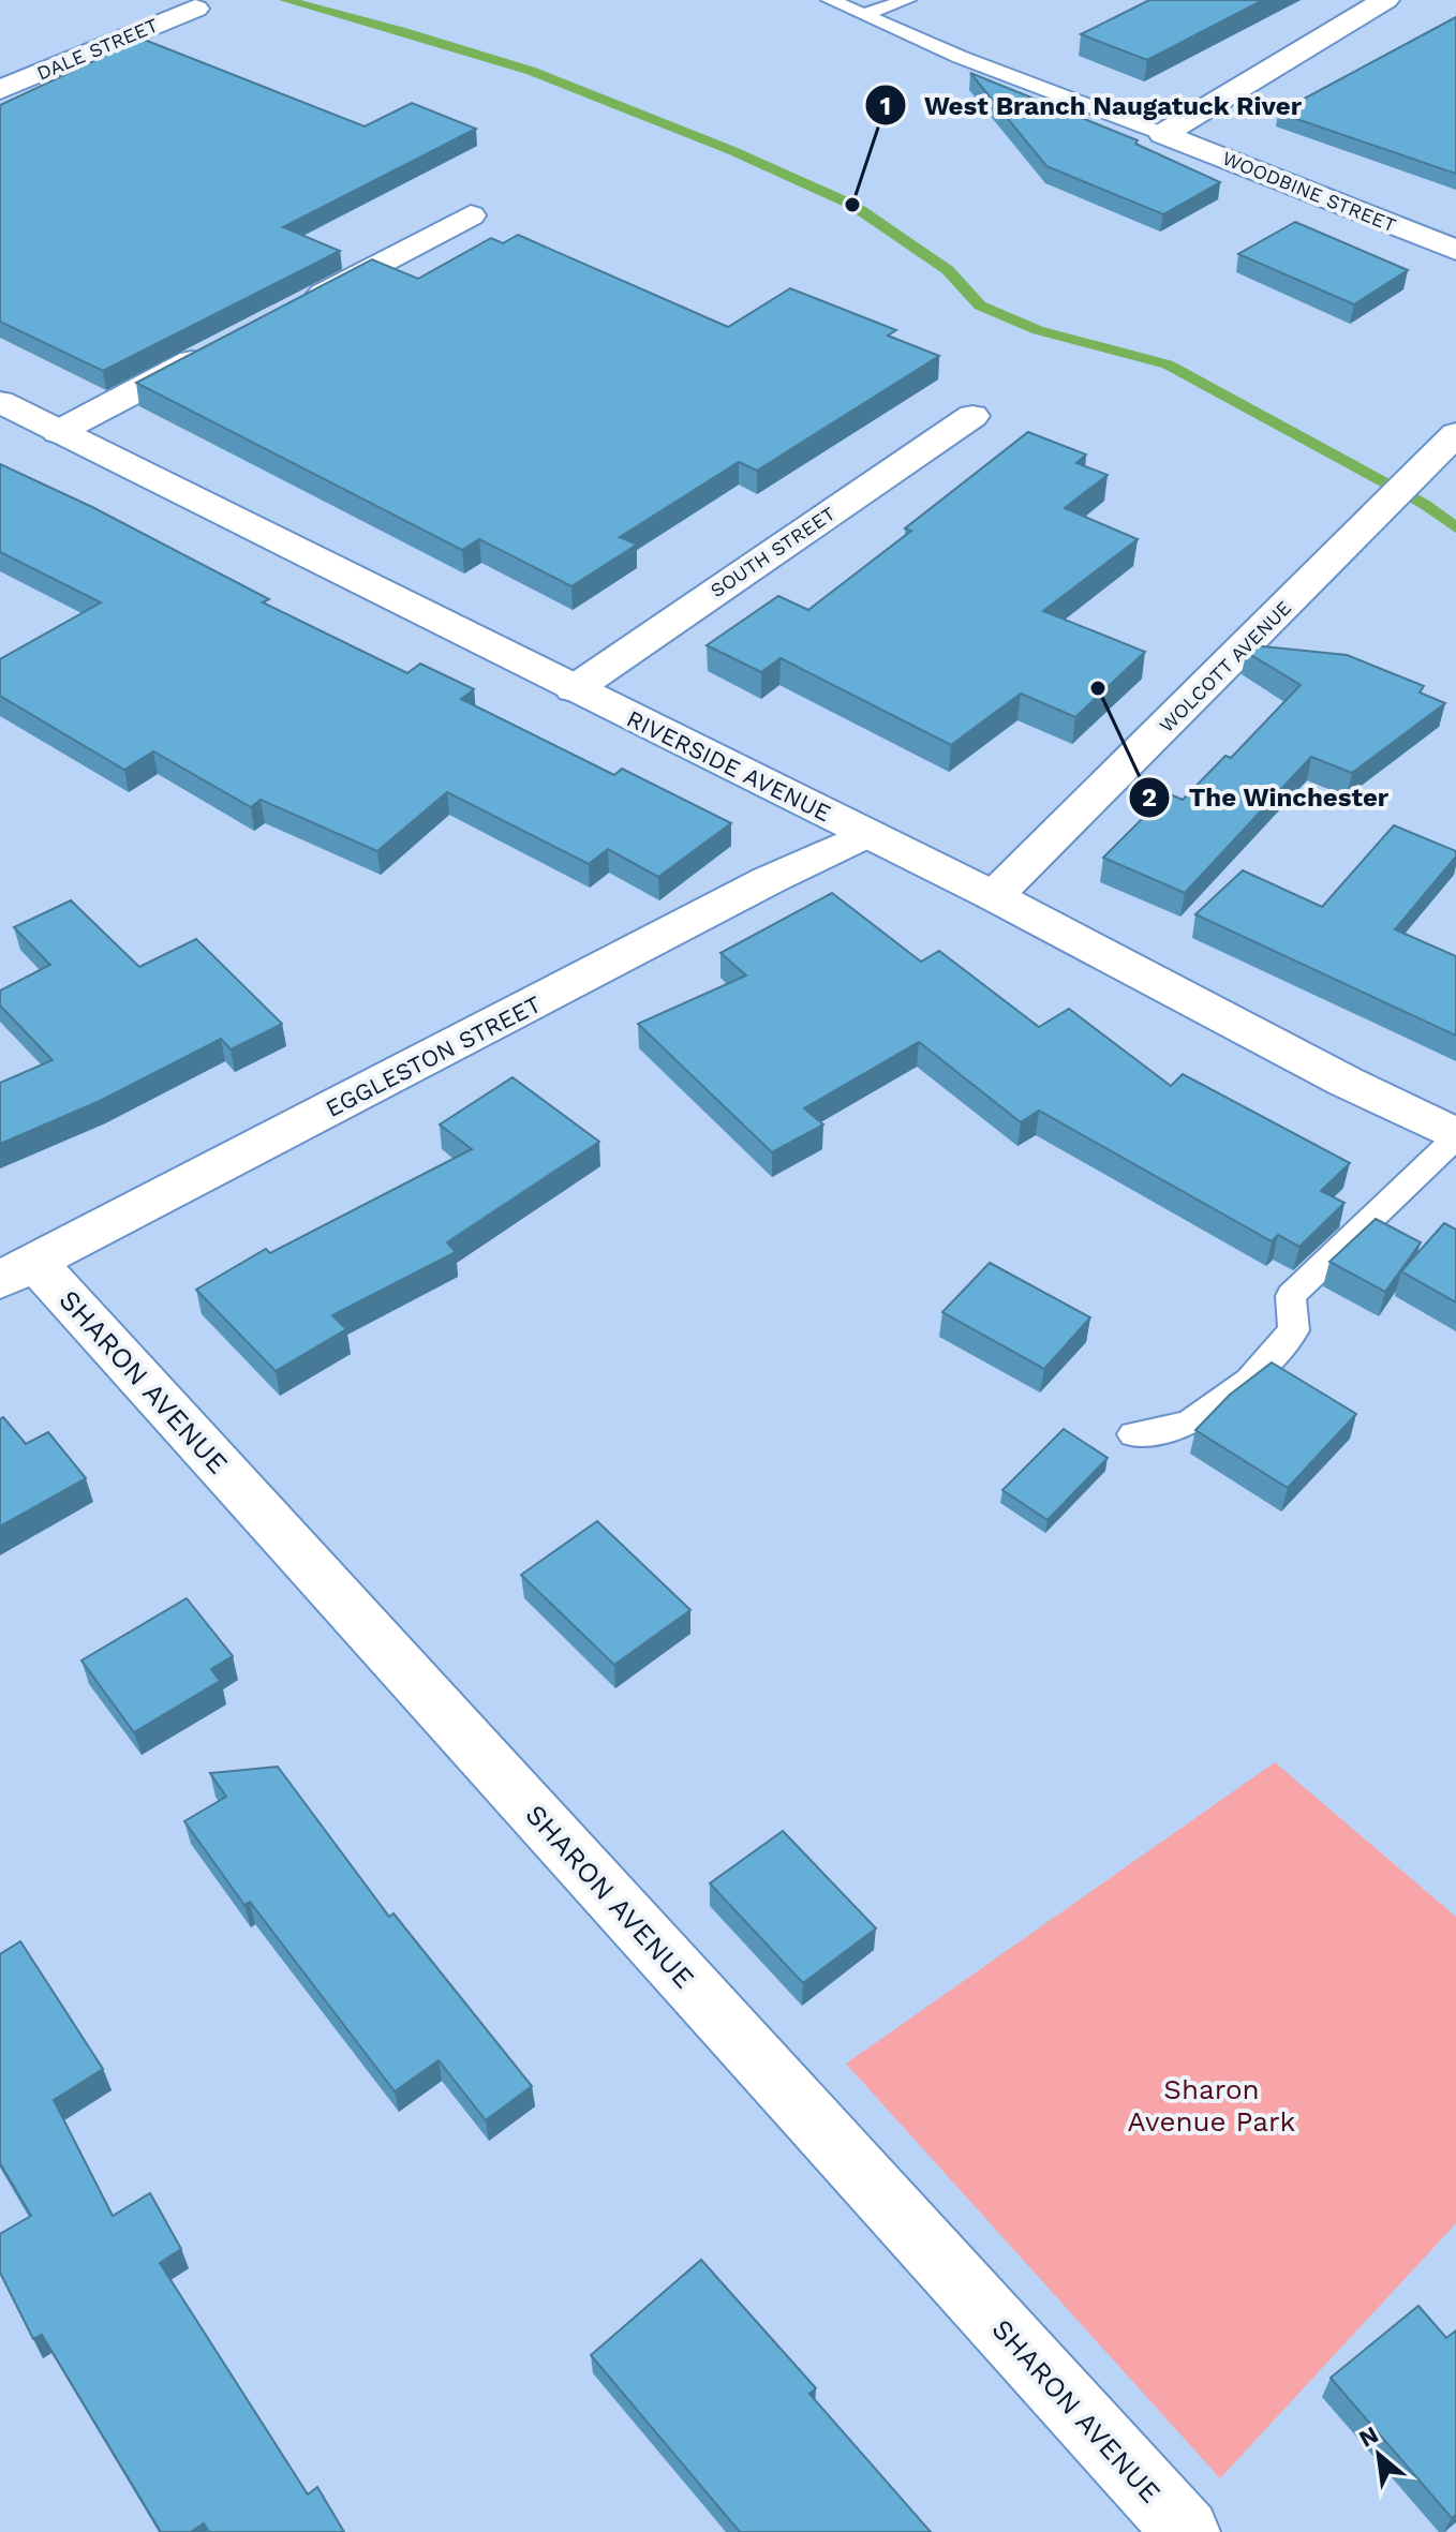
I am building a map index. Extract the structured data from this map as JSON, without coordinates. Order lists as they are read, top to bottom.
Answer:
{
  "streets": {
    "street": [
      "DALE STREET",
      "WOODBINE STREET",
      "SOUTH STREET",
      "WOLCOTT AVENUE",
      "RIVERSIDE AVENUE",
      "EGGLESTON STREET",
      "SHARON AVENUE"
    ]
  },
  "crossings": [
    ["SOUTH STREET", "RIVERSIDE AVENUE"],
    ["WOLCOTT AVENUE", "RIVERSIDE AVENUE"],
    ["RIVERSIDE AVENUE", "EGGLESTON STREET"],
    ["EGGLESTON STREET", "SHARON AVENUE"]
  ],
  "parks": ["Sharon Avenue Park"],
  "places": ["West Branch Naugatuck River", "The Winchester"],
  "north": "top left"
}
